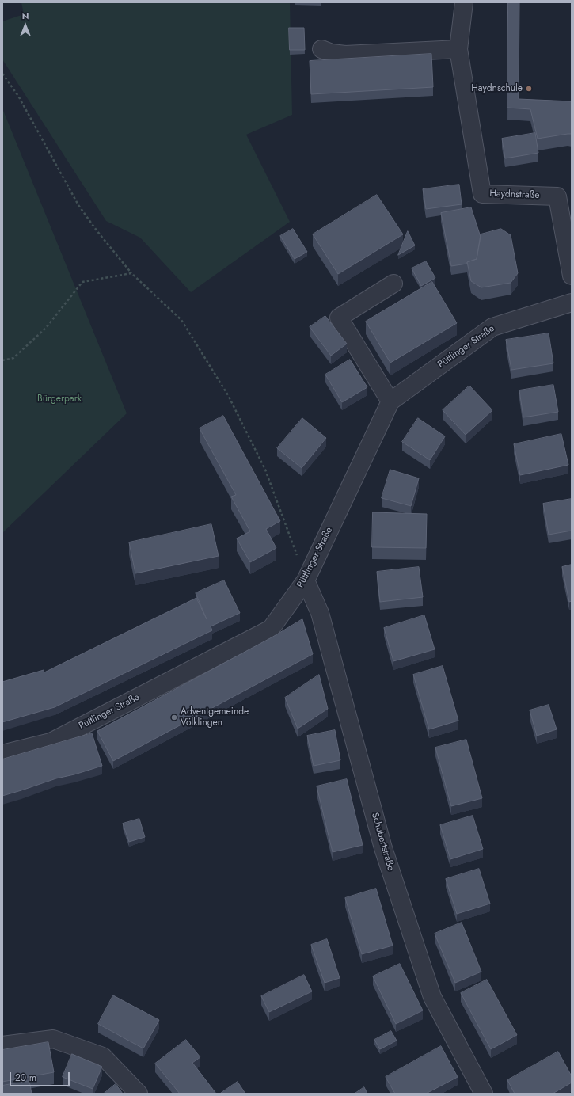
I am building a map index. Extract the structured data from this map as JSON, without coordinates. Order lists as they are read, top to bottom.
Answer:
{
  "streets": {
    "street": ["Haydnstraße", "Püttlinger Straße", "Schubertstraße"]
  },
  "crossings": [
    ["Püttlinger Straße", "Schubertstraße"]
  ],
  "parks": ["Bürgerpark"],
  "places": ["Haydnschule", "Adventgemeinde Völklingen"],
  "scale_bar": "20 m",
  "north": "top"
}
